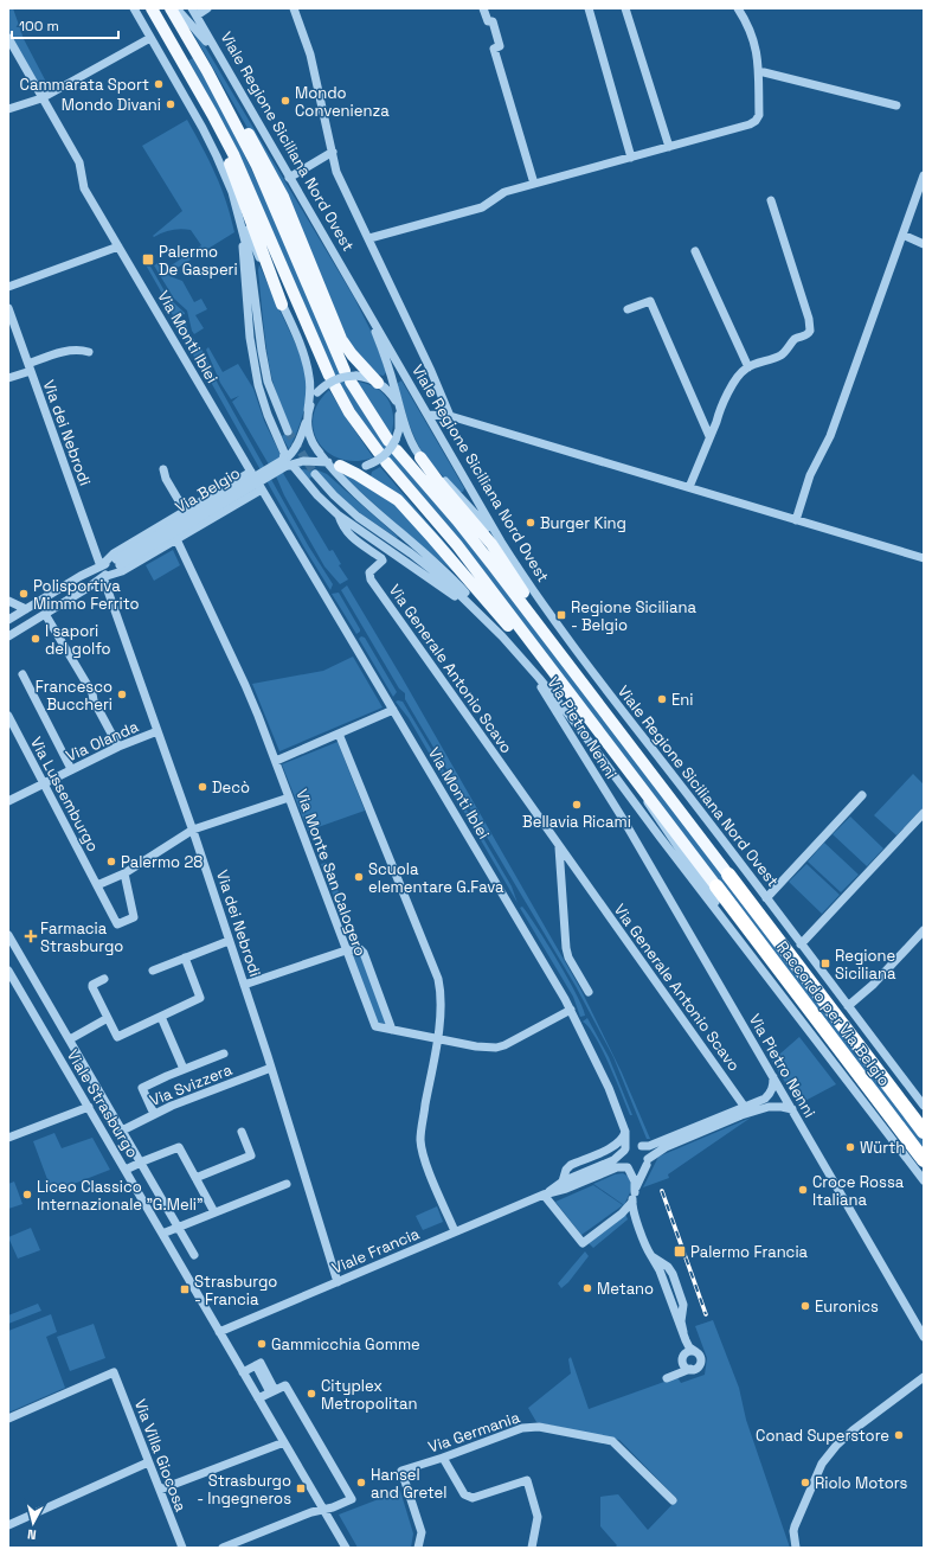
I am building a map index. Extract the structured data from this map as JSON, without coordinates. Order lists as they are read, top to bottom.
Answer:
{
  "streets": {
    "highway": ["Raccordo per Via Belgio"],
    "main road": ["Viale Regione Siciliana Nord Ovest"],
    "street": [
      "Via Monti Iblei",
      "Via dei Nebrodi",
      "Via Belgio",
      "Via Generale Antonio Scavo",
      "Via Pietro Nenni",
      "Via Olanda",
      "Via Lussemburgo",
      "Via Monte San Calogero",
      "Via Svizzera",
      "Viale Strasburgo",
      "Viale Francia",
      "Via Germania",
      "Via Villa Giocosa"
    ]
  },
  "crossings": [
    ["Viale Regione Siciliana Nord Ovest", "Via Belgio"],
    ["Viale Regione Siciliana Nord Ovest", "Raccordo per Via Belgio"],
    ["Via Monti Iblei", "Via Belgio"],
    ["Via Monti Iblei", "Via Monte San Calogero"],
    ["Via Monti Iblei", "Viale Francia"],
    ["Via dei Nebrodi", "Via Belgio"],
    ["Via dei Nebrodi", "Via Olanda"],
    ["Via dei Nebrodi", "Via Svizzera"],
    ["Via dei Nebrodi", "Viale Francia"],
    ["Via Belgio", "Via Monte San Calogero"],
    ["Via Olanda", "Via Lussemburgo"],
    ["Via Svizzera", "Viale Strasburgo"],
    ["Viale Strasburgo", "Viale Francia"]
  ],
  "places": {
    "other": [
      "Cammarata Sport",
      "Mondo Convenienza",
      "Mondo Divani",
      "Burger King",
      "Polisportiva Mimmo Ferrito",
      "I sapori del golfo",
      "Francesco Buccheri",
      "Eni",
      "Decò",
      "Bellavia Ricami",
      "Palermo 28",
      "Scuola elementare G.Fava",
      "Würth",
      "Croce Rossa Italiana",
      "Liceo Classico Internazionale \"G.Meli\"",
      "Metano",
      "Euronics",
      "Gammicchia Gomme",
      "Cityplex Metropolitan",
      "Conad Superstore",
      "Hansel and Gretel",
      "Riolo Motors"
    ],
    "transit": [
      "Palermo De Gasperi",
      "Regione Siciliana - Belgio",
      "Regione Siciliana",
      "Palermo Francia",
      "Strasburgo - Francia",
      "Strasburgo - Ingegneros"
    ],
    "health": ["Farmacia Strasburgo"]
  },
  "scale_bar": "100 m",
  "north": "bottom"
}
